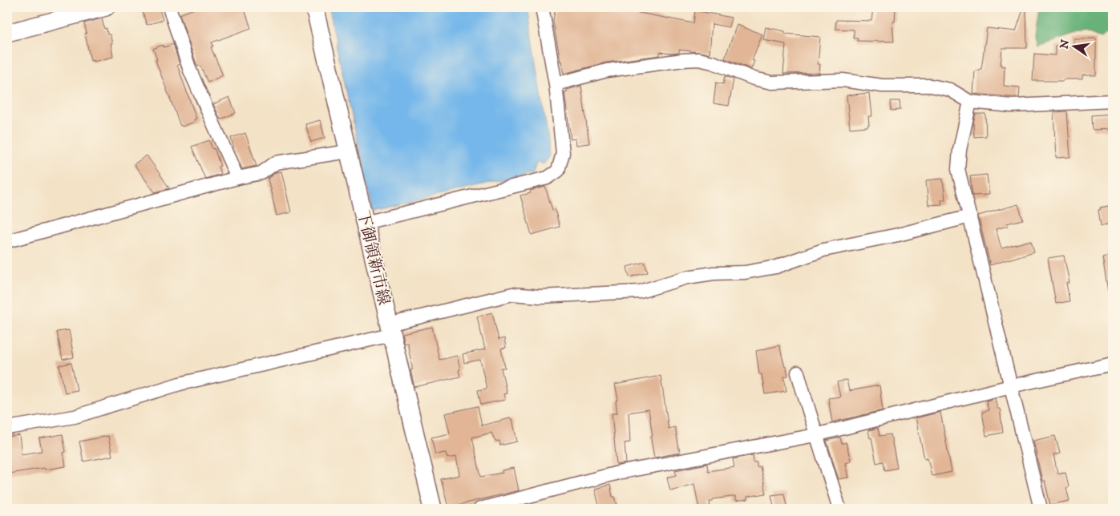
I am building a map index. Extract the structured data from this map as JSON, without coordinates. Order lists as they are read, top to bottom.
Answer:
{
  "streets": {
    "main road": ["下御領新市線"]
  },
  "north": "left"
}
